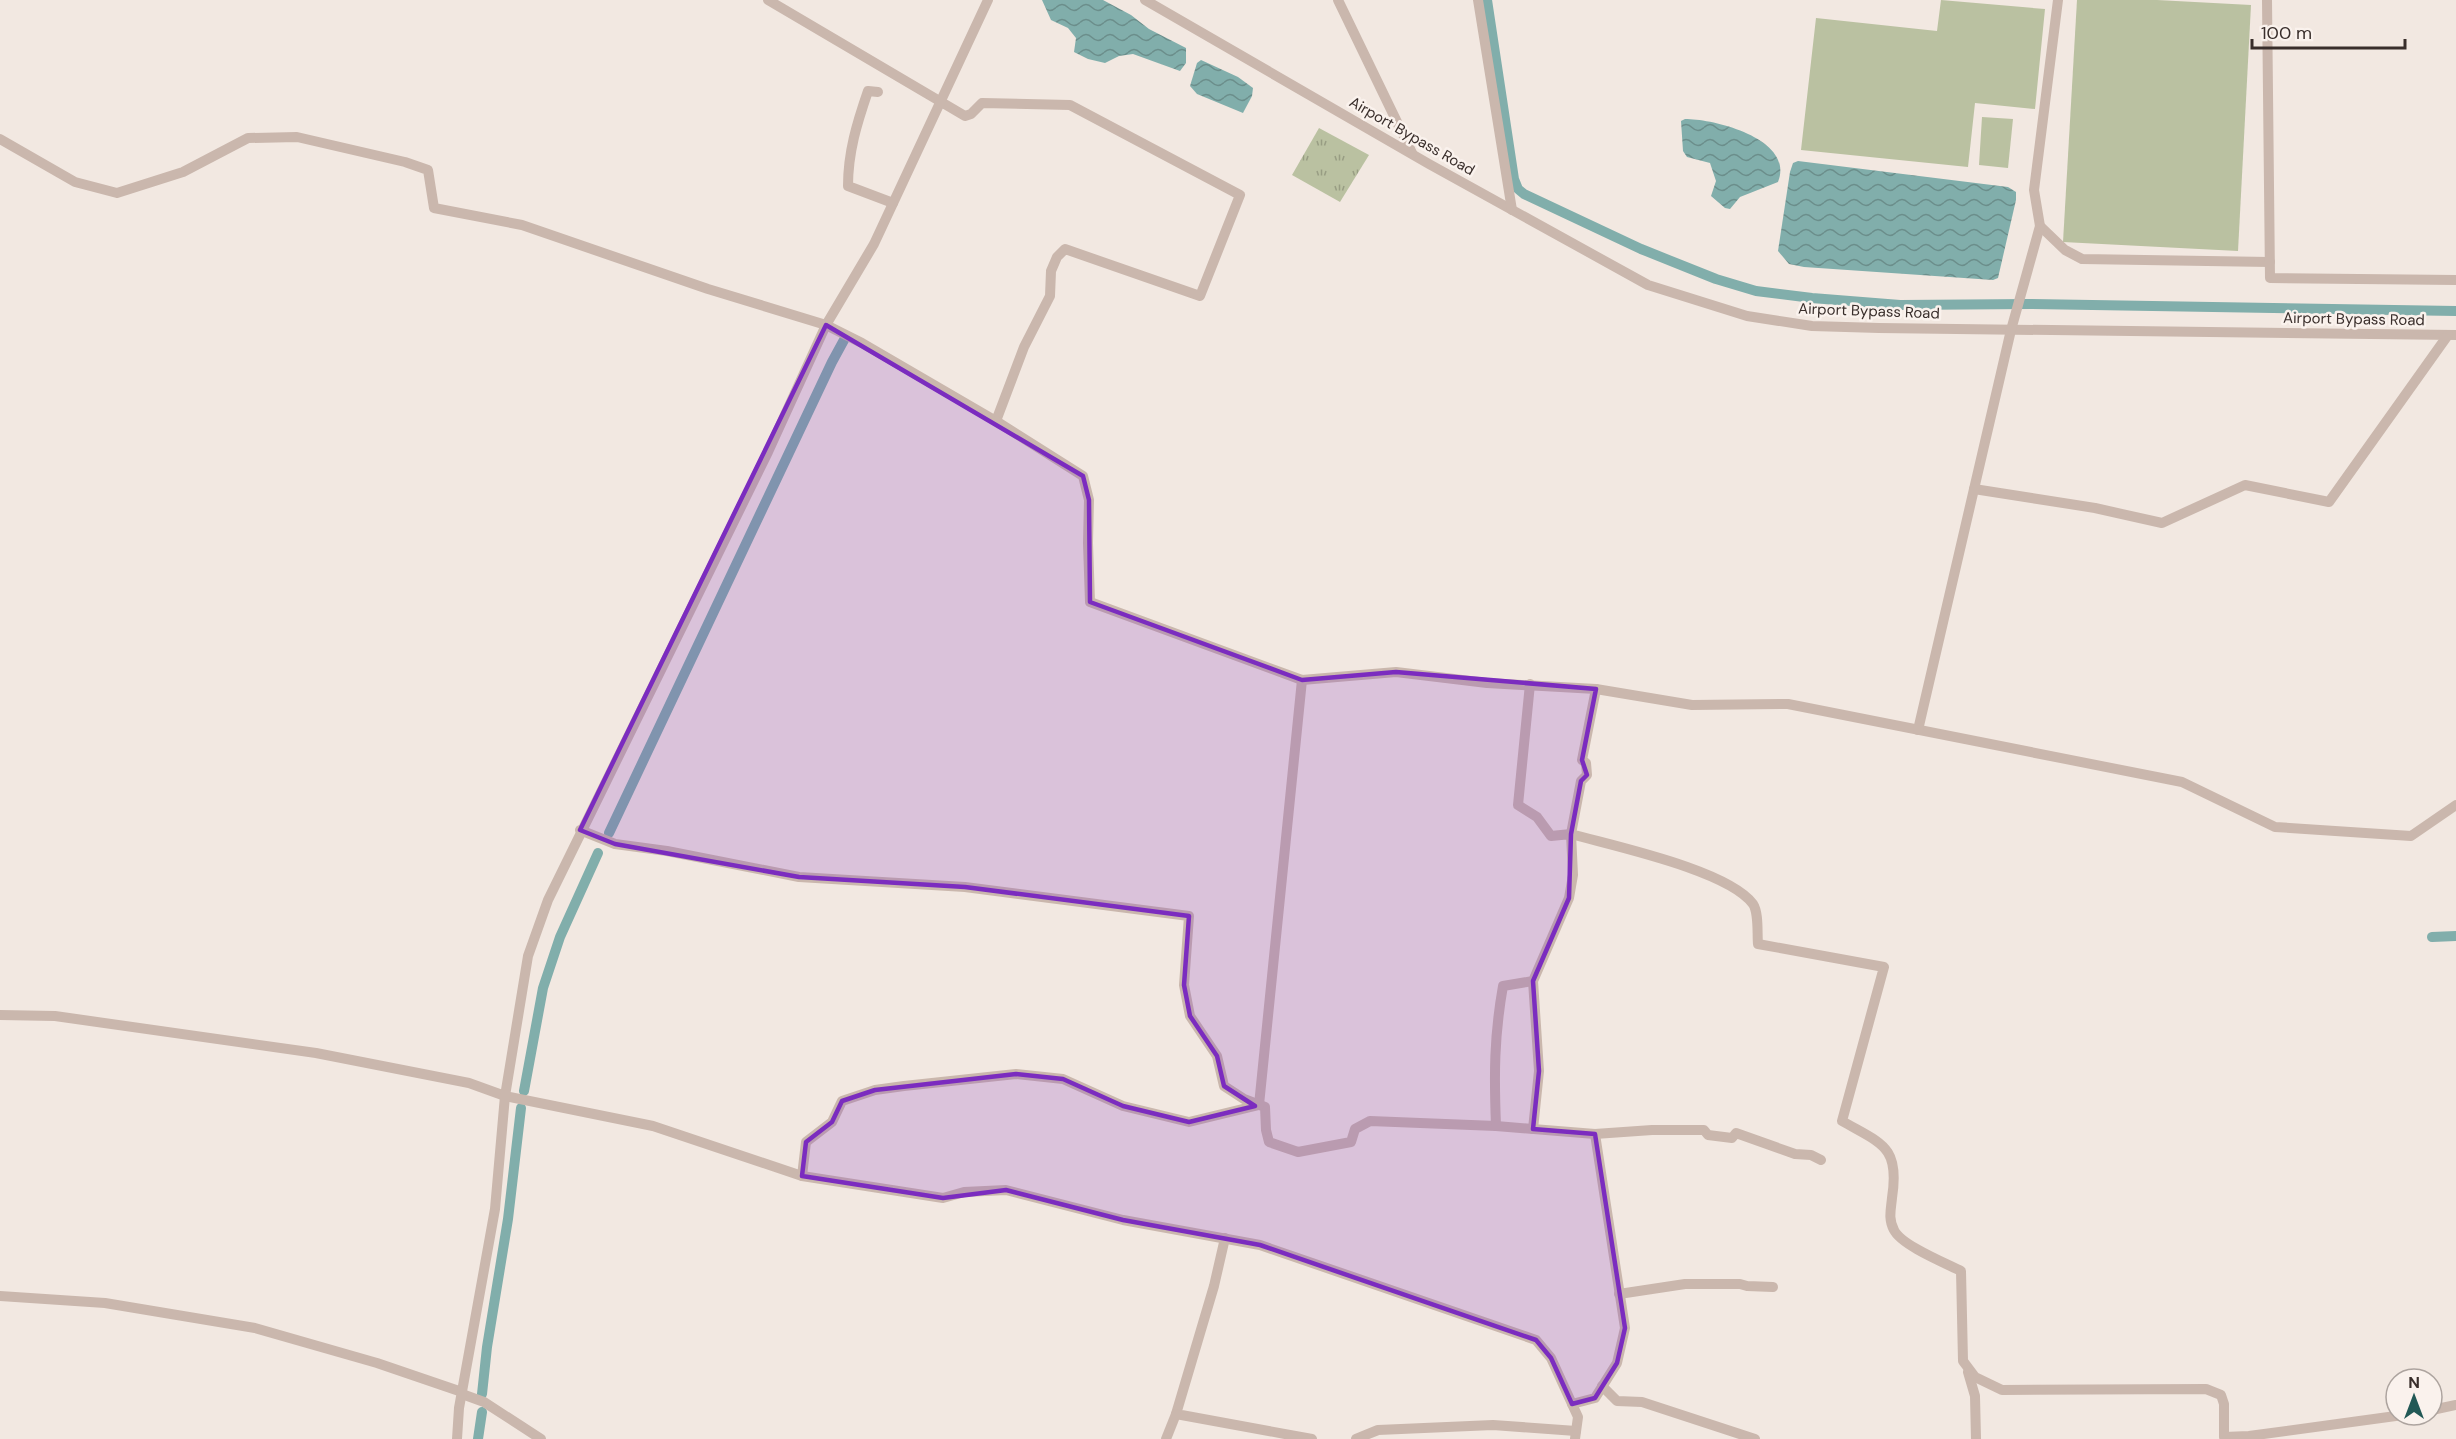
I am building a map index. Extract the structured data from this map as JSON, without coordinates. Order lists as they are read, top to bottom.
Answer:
{
  "streets": {
    "street": ["Airport Bypass Road"]
  },
  "scale_bar": "100 m",
  "north": "top"
}
